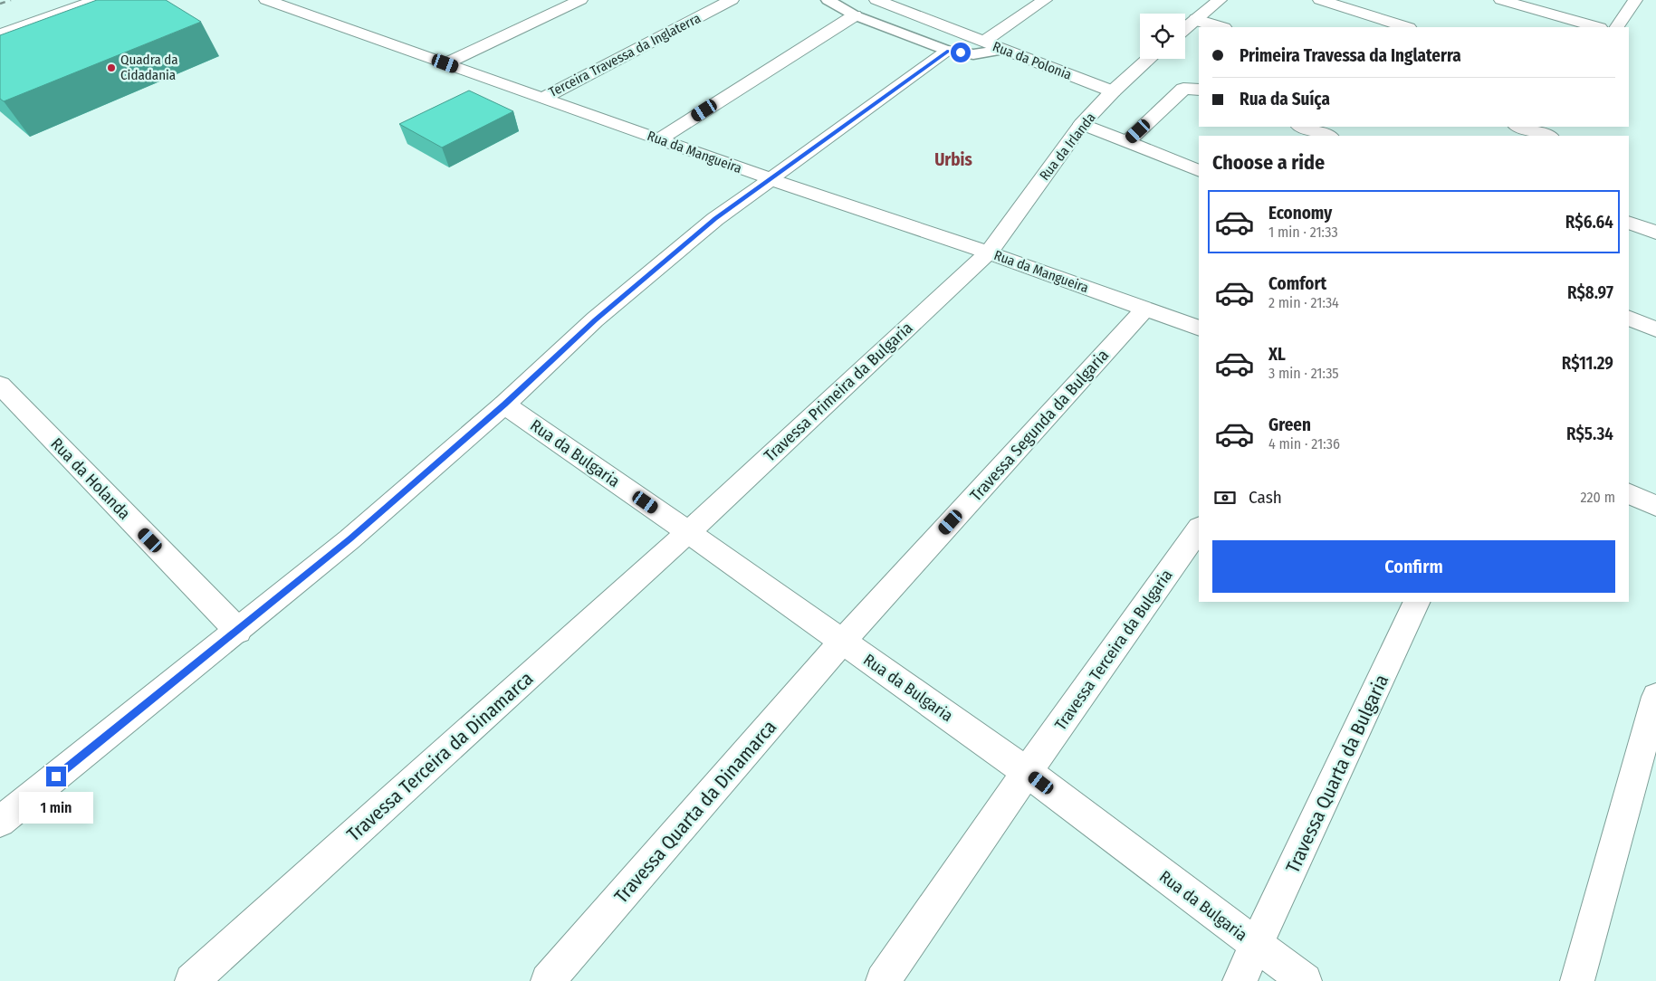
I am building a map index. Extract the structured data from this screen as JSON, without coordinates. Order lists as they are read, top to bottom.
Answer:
{
  "streets": {
    "street": [
      "Terceira Travessa da Inglaterra",
      "Rua da Polonia",
      "Rua da Irlanda",
      "Rua da Mangueira",
      "Travessa Primeira da Bulgaria",
      "Travessa Segunda da Bulgaria",
      "Rua da Bulgaria",
      "Rua da Holanda",
      "Travessa Terceira da Bulgaria",
      "Travessa Terceira da Dinamarca",
      "Travessa Quarta da Bulgaria",
      "Travessa Quarta da Dinamarca"
    ]
  },
  "crossings": [
    ["Terceira Travessa da Inglaterra", "Rua da Mangueira"],
    ["Rua da Polonia", "Rua da Irlanda"],
    ["Rua da Irlanda", "Rua da Mangueira"],
    ["Rua da Irlanda", "Travessa Primeira da Bulgaria"],
    ["Rua da Mangueira", "Travessa Primeira da Bulgaria"],
    ["Rua da Mangueira", "Travessa Segunda da Bulgaria"],
    ["Travessa Primeira da Bulgaria", "Rua da Bulgaria"],
    ["Travessa Primeira da Bulgaria", "Travessa Terceira da Dinamarca"],
    ["Travessa Segunda da Bulgaria", "Rua da Bulgaria"],
    ["Travessa Segunda da Bulgaria", "Travessa Quarta da Dinamarca"],
    ["Rua da Bulgaria", "Travessa Terceira da Bulgaria"],
    ["Rua da Bulgaria", "Travessa Terceira da Dinamarca"],
    ["Rua da Bulgaria", "Travessa Quarta da Bulgaria"],
    ["Rua da Bulgaria", "Travessa Quarta da Dinamarca"]
  ],
  "districts": ["Urbis"],
  "places": ["Quadra da Cidadania"],
  "page": {
    "banner": ["Primeira Travessa da Inglaterra", "Rua da Suíça"],
    "heading": "Choose a ride",
    "list": [
      {
        "name": "Economy",
        "note": "1 min · 21:33",
        "value": "R$6.64"
      },
      {
        "name": "Comfort",
        "note": "2 min · 21:34",
        "value": "R$8.97"
      },
      {
        "name": "XL",
        "note": "3 min · 21:35",
        "value": "R$11.29"
      },
      {
        "name": "Green",
        "note": "4 min · 21:36",
        "value": "R$5.34"
      }
    ],
    "pay": ["Cash", "220 m"],
    "buttons": "Confirm",
    "bubble": "1 min"
  }
}
